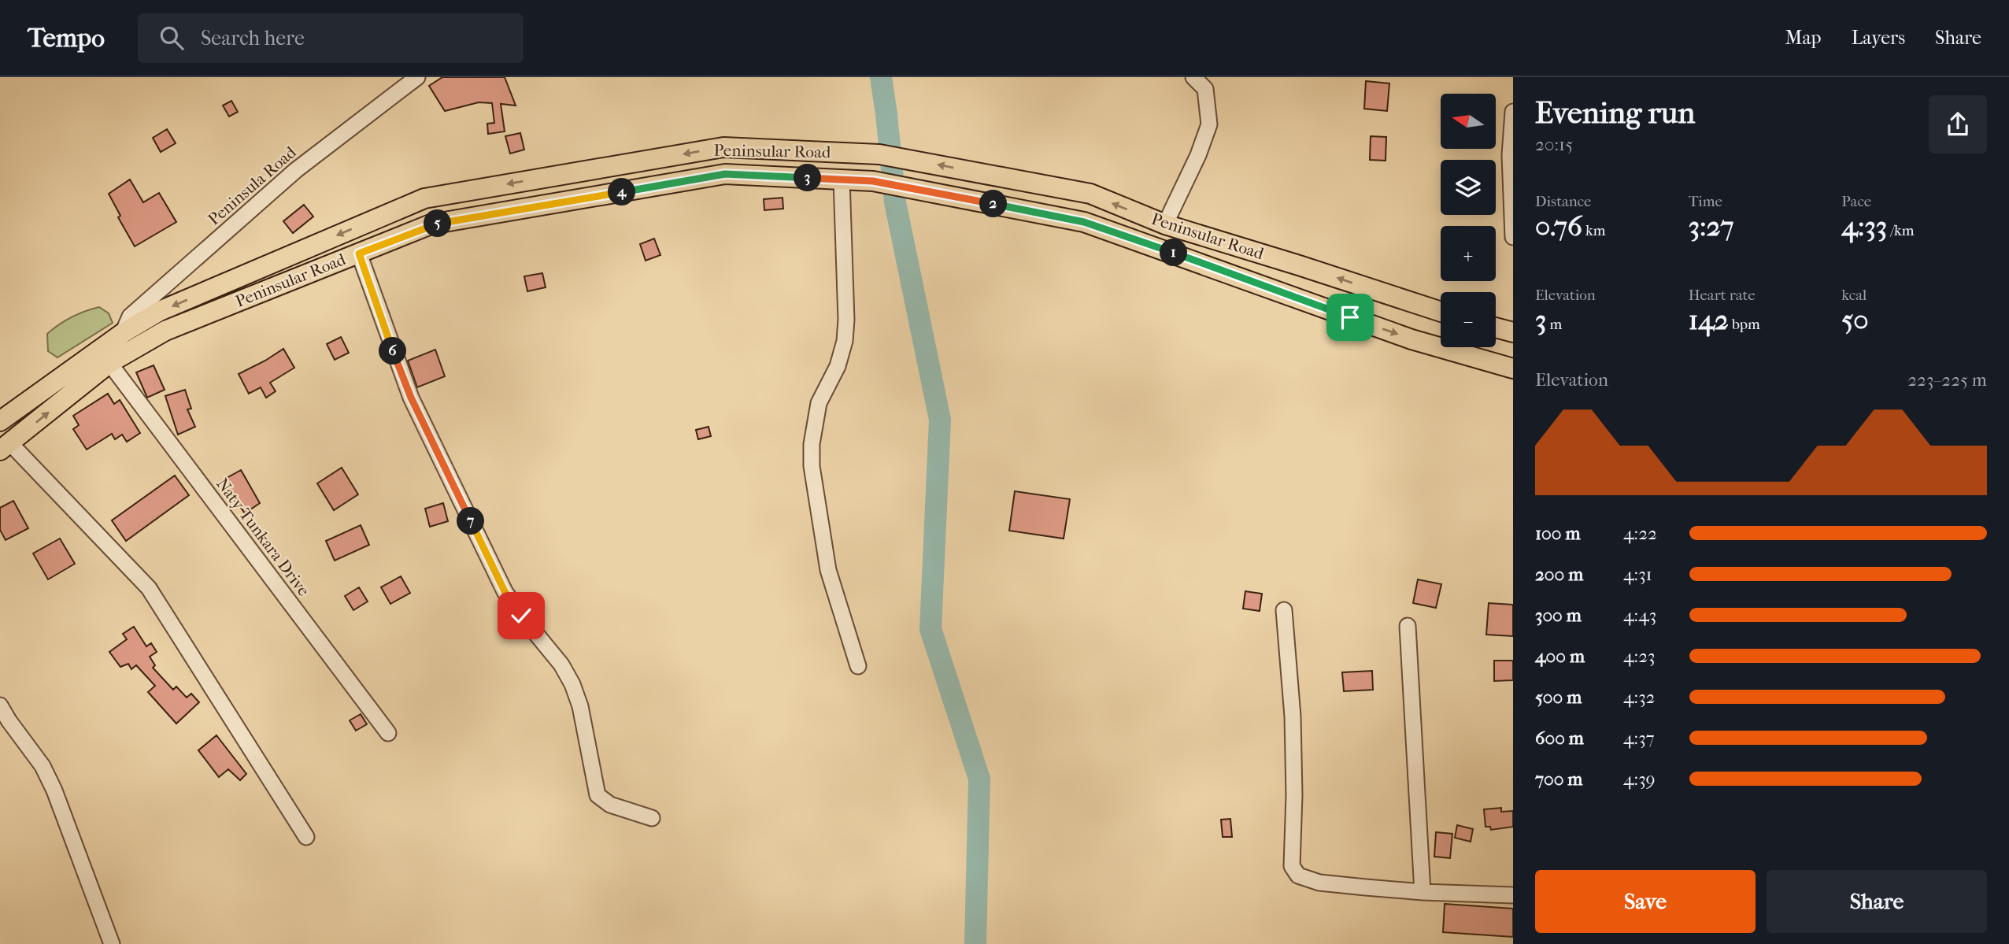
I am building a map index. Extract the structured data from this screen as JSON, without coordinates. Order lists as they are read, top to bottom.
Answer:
{
  "streets": {
    "main road": ["Peninsular Road"],
    "street": ["Peninsula Road", "Naty Tunkara Drive"]
  },
  "crossings": [
    ["Peninsular Road", "Peninsula Road"],
    ["Peninsular Road", "Naty Tunkara Drive"]
  ],
  "north": "left",
  "page": {
    "header": "Tempo",
    "search": "Search here",
    "nav": ["Map", "Layers", "Share"],
    "heading": ["Evening run", "20:15"],
    "map_buttons": ["+", "−"],
    "pins": [
      "3",
      "4",
      "2",
      "5",
      "1",
      "6",
      "7"
    ],
    "stats": [
      ["Distance", "0.76 km"],
      ["Time", "3:27"],
      ["Pace", "4:33 /km"],
      ["Elevation", "3 m"],
      ["Heart rate", "142 bpm"],
      ["kcal", "50"]
    ],
    "chart": ["Elevation", "223–225 m"],
    "list": [
      {
        "name": "100 m",
        "note": "4:22"
      },
      {
        "name": "200 m",
        "note": "4:31"
      },
      {
        "name": "300 m",
        "note": "4:43"
      },
      {
        "name": "400 m",
        "note": "4:23"
      },
      {
        "name": "500 m",
        "note": "4:32"
      },
      {
        "name": "600 m",
        "note": "4:37"
      },
      {
        "name": "700 m",
        "note": "4:39"
      }
    ],
    "buttons": ["Save", "Share"]
  }
}
